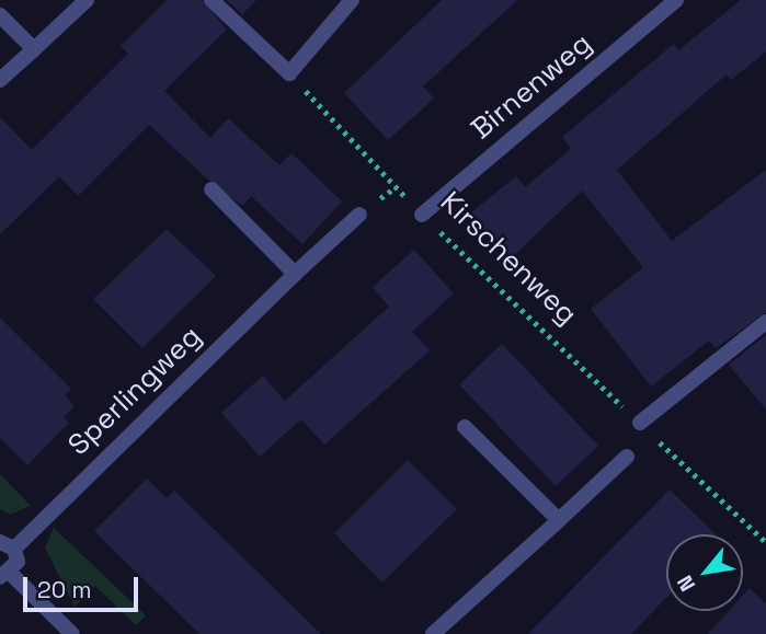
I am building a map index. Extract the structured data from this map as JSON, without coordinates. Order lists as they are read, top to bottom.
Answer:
{
  "streets": {
    "street": ["Birnenweg", "Sperlingweg"],
    "path": ["Kirschenweg"]
  },
  "crossings": [
    ["Birnenweg", "Kirschenweg"]
  ],
  "scale_bar": "20 m",
  "north": "bottom left"
}
